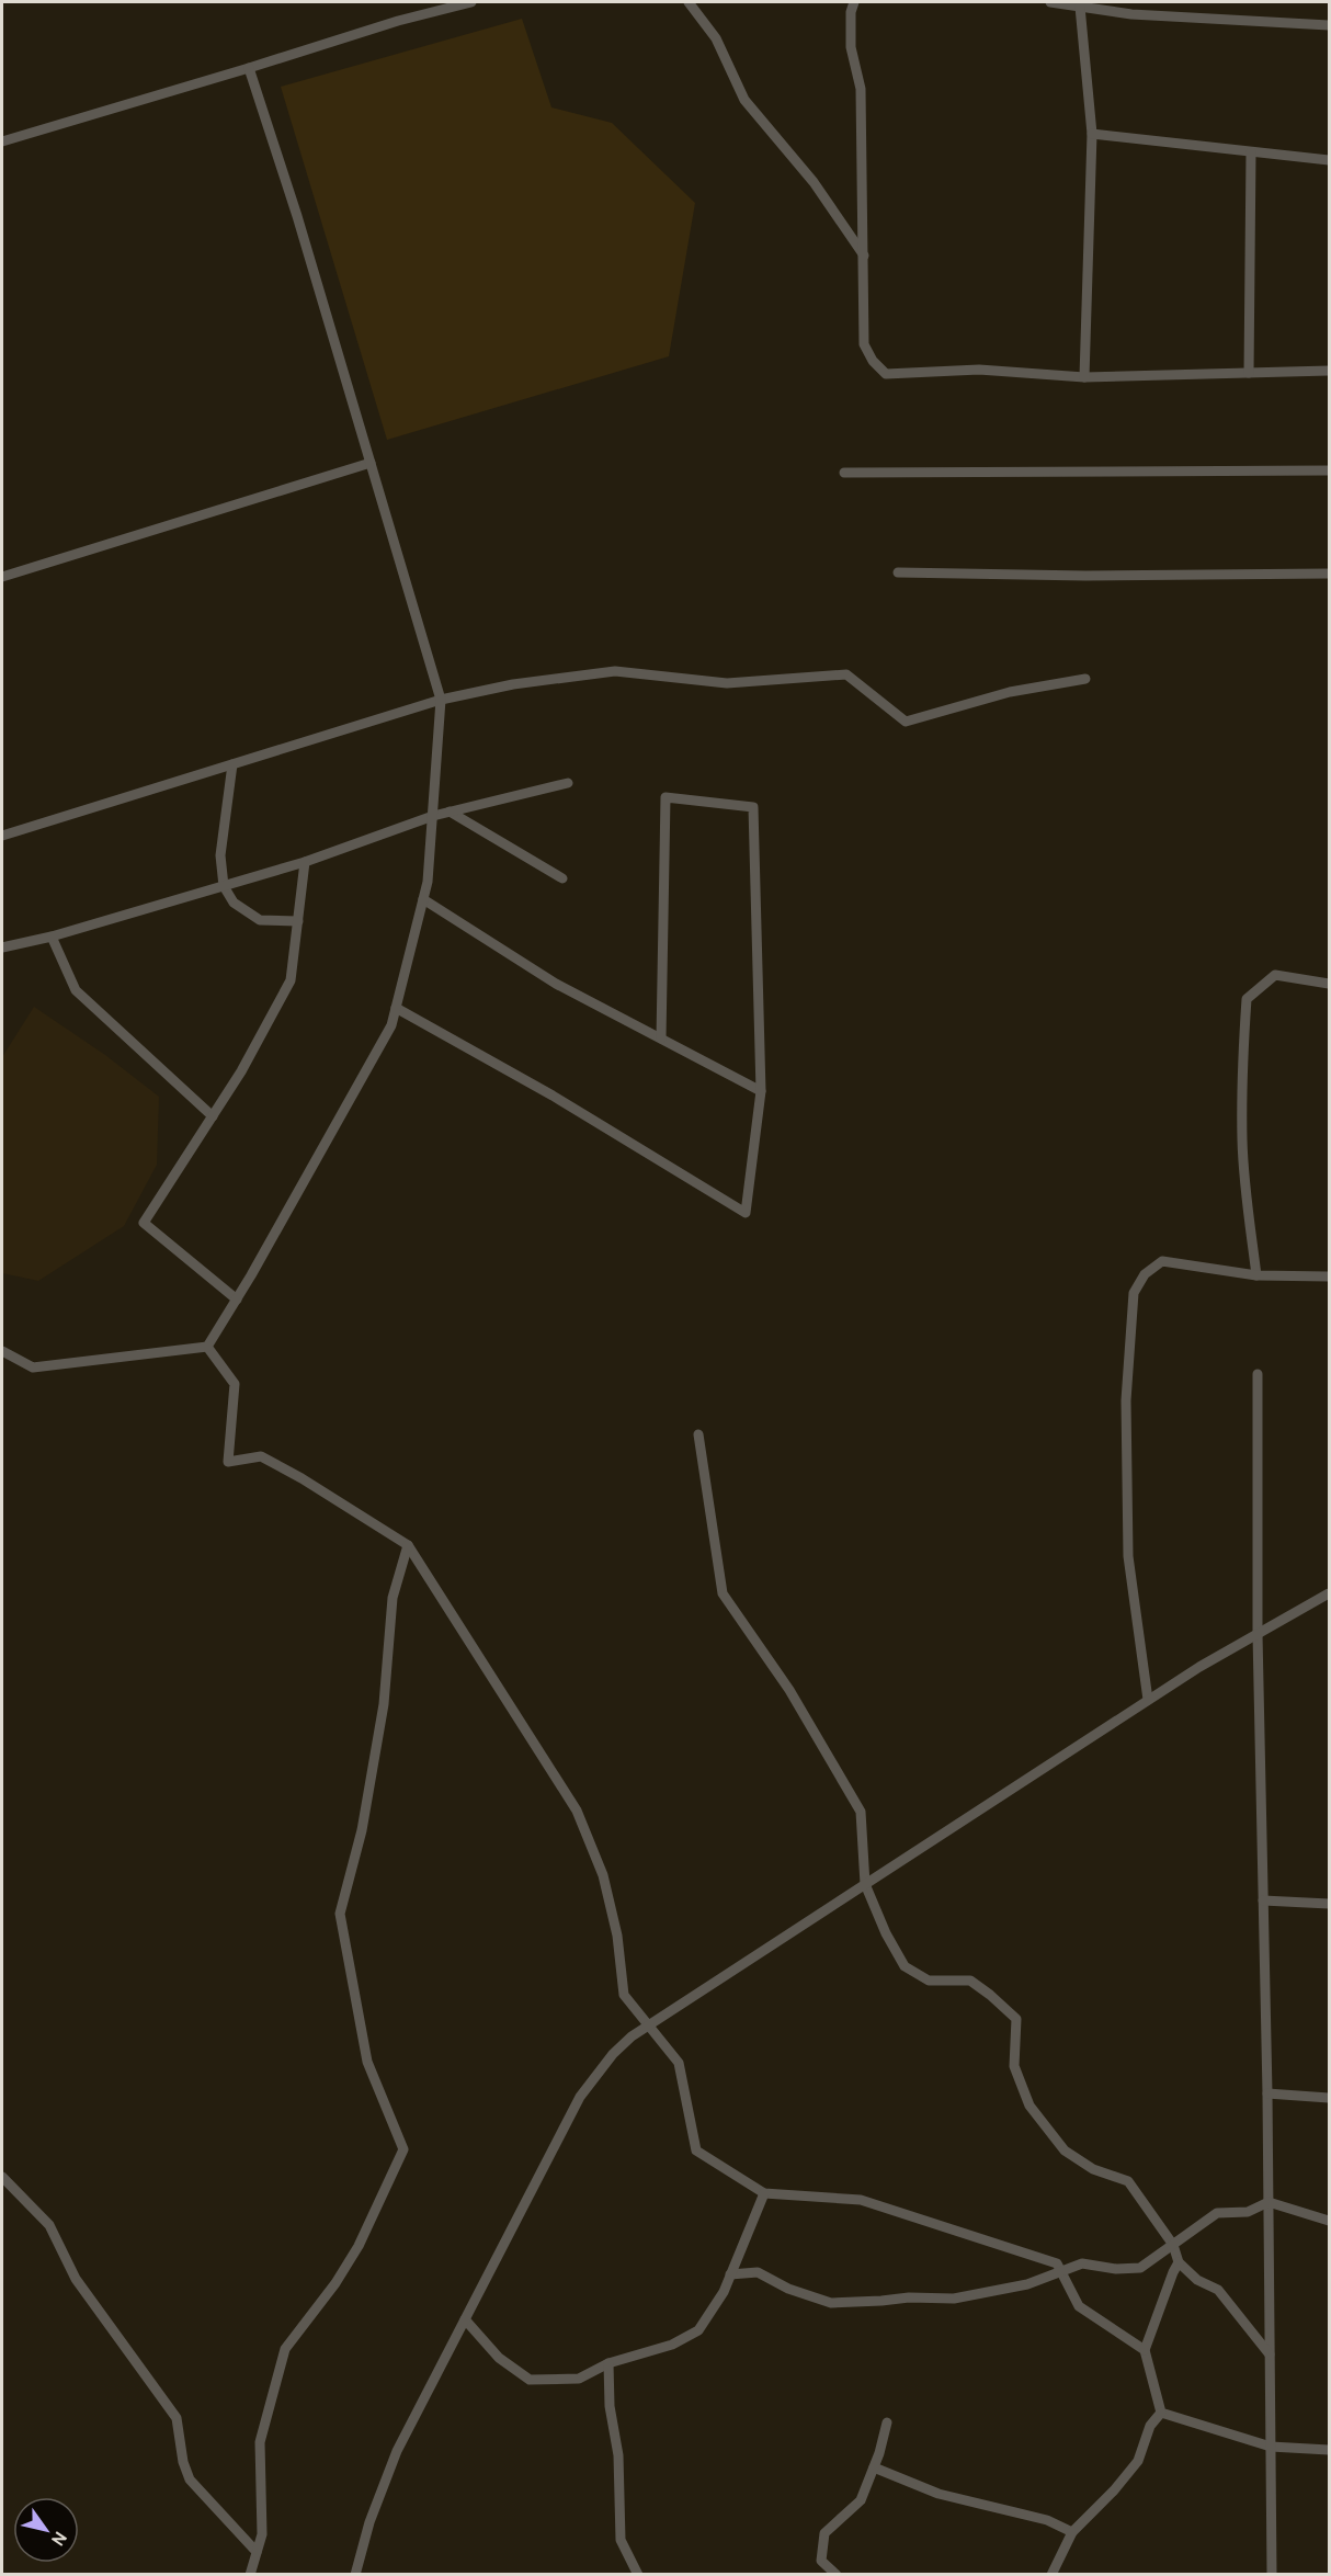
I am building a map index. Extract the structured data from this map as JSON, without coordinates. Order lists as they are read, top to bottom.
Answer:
{
  "north": "bottom right"
}
